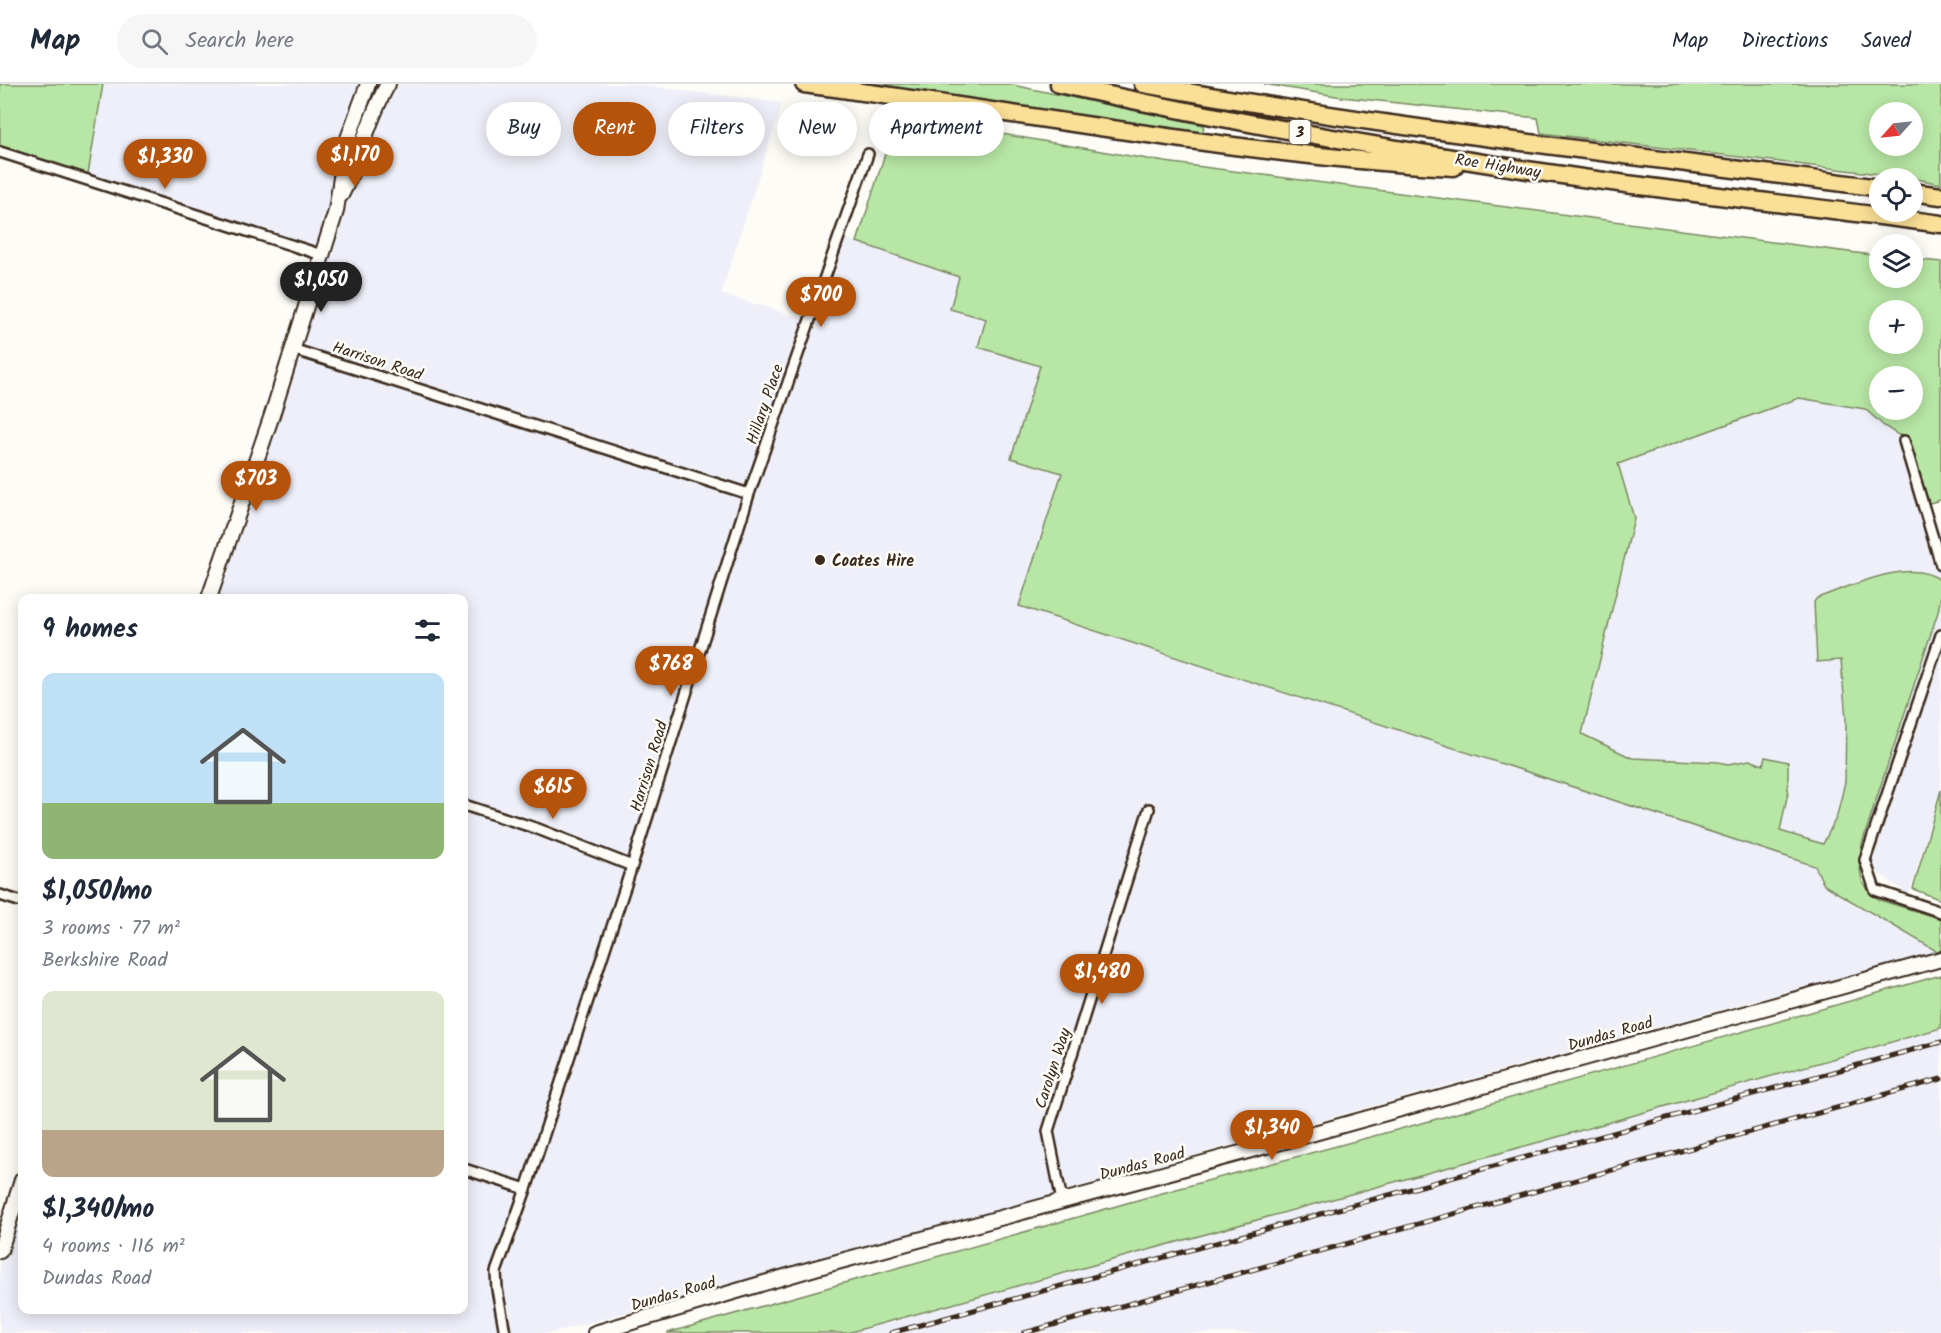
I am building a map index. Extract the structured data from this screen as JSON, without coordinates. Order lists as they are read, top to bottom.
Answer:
{
  "streets": {
    "highway": ["3", "Roe Highway"],
    "main road": ["Dundas Road"],
    "street": ["Harrison Road", "Hillary Place", "Carolyn Way"]
  },
  "crossings": [
    ["Harrison Road", "Hillary Place"],
    ["Dundas Road", "Carolyn Way"]
  ],
  "places": ["Coates Hire"],
  "north": "bottom left",
  "page": {
    "header": "Map",
    "search": "Search here",
    "nav": ["Map", "Directions", "Saved"],
    "map_buttons": ["+", "−"],
    "chip": [
      "Buy",
      "Rent",
      "Filters",
      "New",
      "Apartment"
    ],
    "price": [
      "$1,170",
      "$1,330",
      "$1,050",
      "$700",
      "$703",
      "$768",
      "$615",
      "$1,480",
      "$1,340"
    ],
    "heading": "9 homes",
    "list": [
      {
        "name": "$1,050/mo",
        "note": "3 rooms · 77 m² · Berkshire Road"
      },
      {
        "name": "$1,340/mo",
        "note": "4 rooms · 116 m² · Dundas Road"
      }
    ]
  }
}
